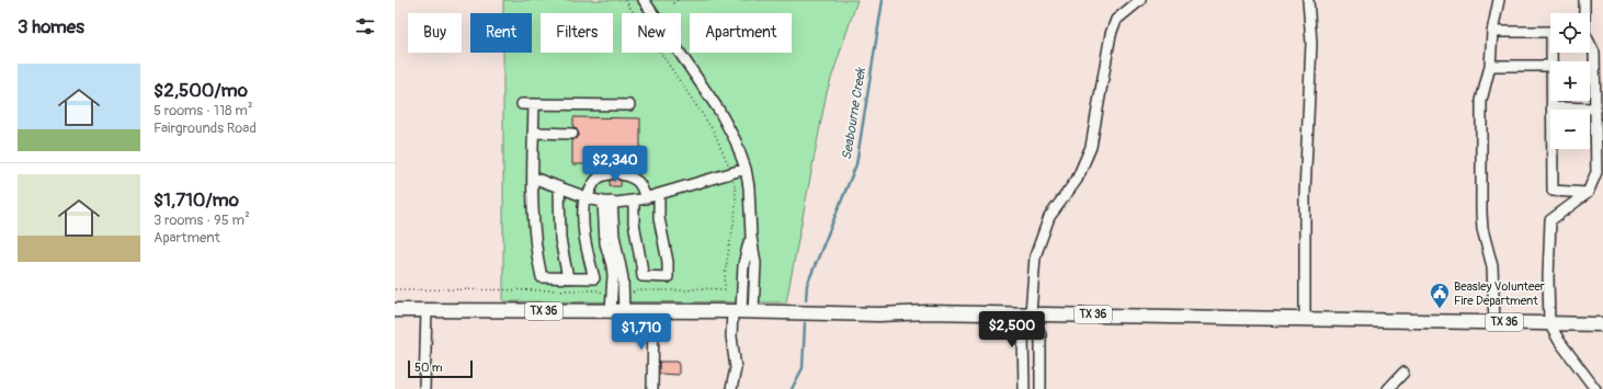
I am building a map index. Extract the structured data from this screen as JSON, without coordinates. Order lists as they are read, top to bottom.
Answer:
{
  "streets": {
    "main road": ["TX 36"]
  },
  "water": ["Seabourne Creek"],
  "places": {
    "public building": ["Beasley Volunteer Fire Department"]
  },
  "scale_bar": "50 m",
  "page": {
    "heading": "3 homes",
    "map_buttons": ["+", "−"],
    "chip": [
      "Buy",
      "Rent",
      "Filters",
      "New",
      "Apartment"
    ],
    "list": [
      {
        "name": "$2,500/mo",
        "note": "5 rooms · 118 m² · Fairgrounds Road"
      },
      {
        "name": "$1,710/mo",
        "note": "3 rooms · 95 m² · Apartment"
      }
    ],
    "price": ["$2,340", "$2,500", "$1,710"],
    "scale": "50 m"
  }
}
